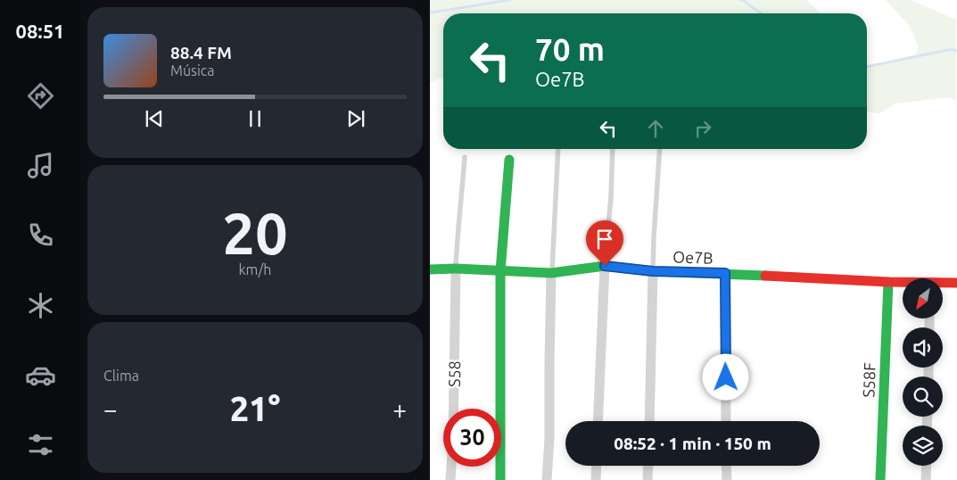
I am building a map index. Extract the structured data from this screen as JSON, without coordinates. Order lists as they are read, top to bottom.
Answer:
{
  "streets": {
    "street": ["Oe7B", "S58", "S58F"]
  },
  "crossings": [
    ["Oe7B", "S58"],
    ["Oe7B", "S58F"]
  ],
  "north": "bottom left",
  "page": {
    "tabs": "08:51",
    "turn": ["70 m", "Oe7B"],
    "song": ["88.4 FM", "Música"],
    "tile": [
      ["20", "km/h"],
      "Clima"
    ],
    "heat": ["−", "21°", "+"],
    "limit": "30",
    "trip": "08:52 · 1 min · 150 m"
  }
}
